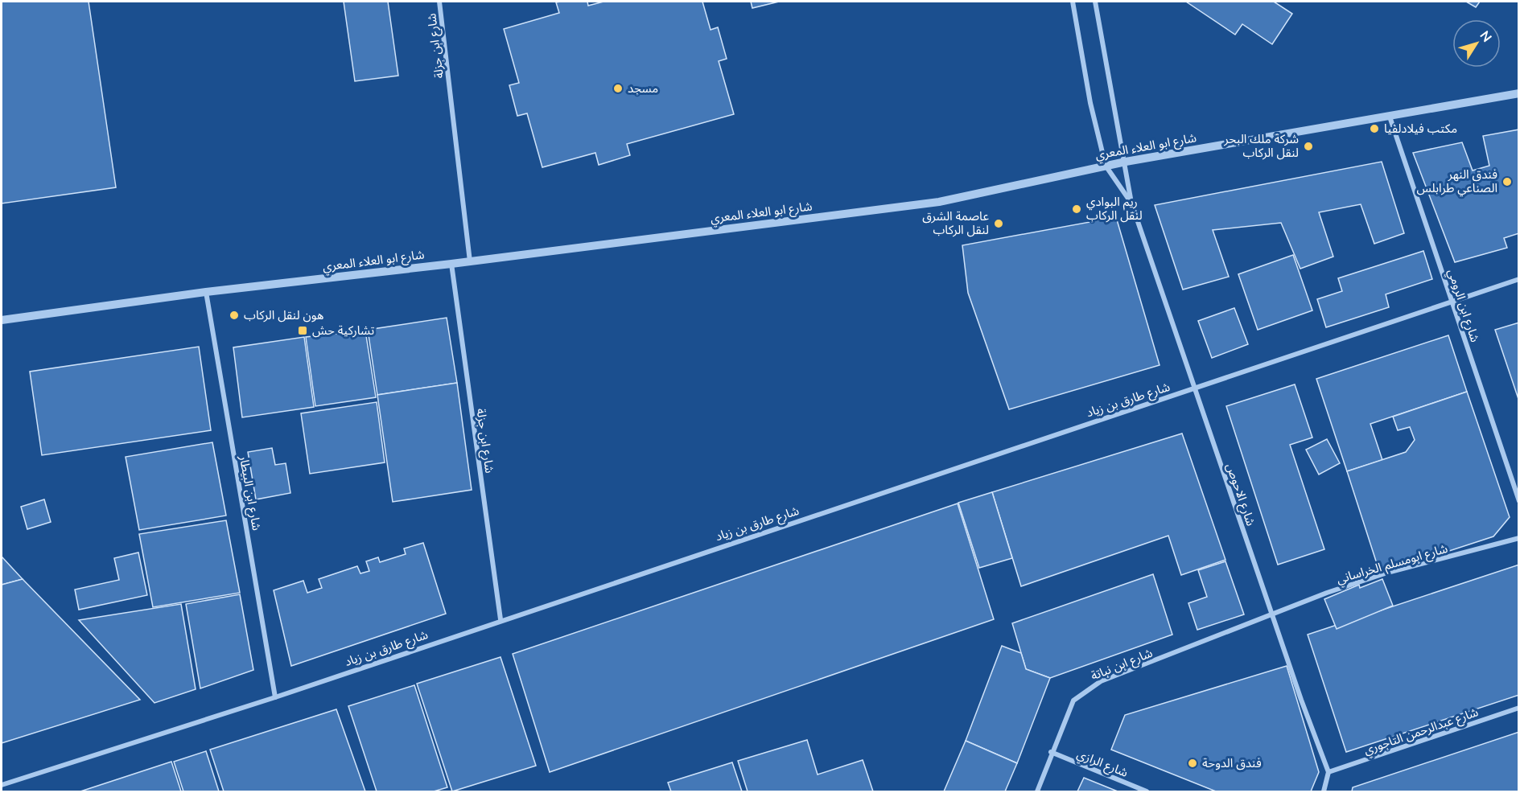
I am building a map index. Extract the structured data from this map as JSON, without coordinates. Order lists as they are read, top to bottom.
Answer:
{
  "streets": {
    "street": [
      "شارع ابن جزلة",
      "شارع ابو العلاء المعري",
      "شارع ابن الرومي",
      "شارع طارق بن زياد",
      "شارع ابن البيطار",
      "شارع الاحوص",
      "شارع ابومسلم الخراساني",
      "شارع ابن نباتة",
      "شارع عبدالرحمن التاجوري",
      "شارع الرازي"
    ]
  },
  "crossings": [
    ["شارع ابن جزلة", "شارع ابو العلاء المعري"],
    ["شارع ابن جزلة", "شارع طارق بن زياد"],
    ["شارع ابو العلاء المعري", "شارع ابن الرومي"],
    ["شارع ابو العلاء المعري", "شارع ابن البيطار"],
    ["شارع ابن الرومي", "شارع طارق بن زياد"],
    ["شارع طارق بن زياد", "شارع ابن البيطار"],
    ["شارع طارق بن زياد", "شارع الاحوص"],
    ["شارع الاحوص", "شارع ابومسلم الخراساني"],
    ["شارع الاحوص", "شارع ابن نباتة"],
    ["شارع الاحوص", "شارع عبدالرحمن التاجوري"],
    ["شارع ابومسلم الخراساني", "شارع ابن نباتة"],
    ["شارع ابن نباتة", "شارع الرازي"]
  ],
  "places": {
    "other": [
      "مسجد",
      "مكتب فيلادلفيا",
      "شركة ملك البحر لنقل الركاب",
      "فندق النهر الصناعي طرابلس",
      "ريم البوادي لنقل الركاب",
      "عاصمة الشرق لنقل الركاب",
      "هون لنقل الركاب",
      "فندق الدوحة"
    ],
    "transit": ["تشاركية حش"]
  },
  "north": "top right"
}
